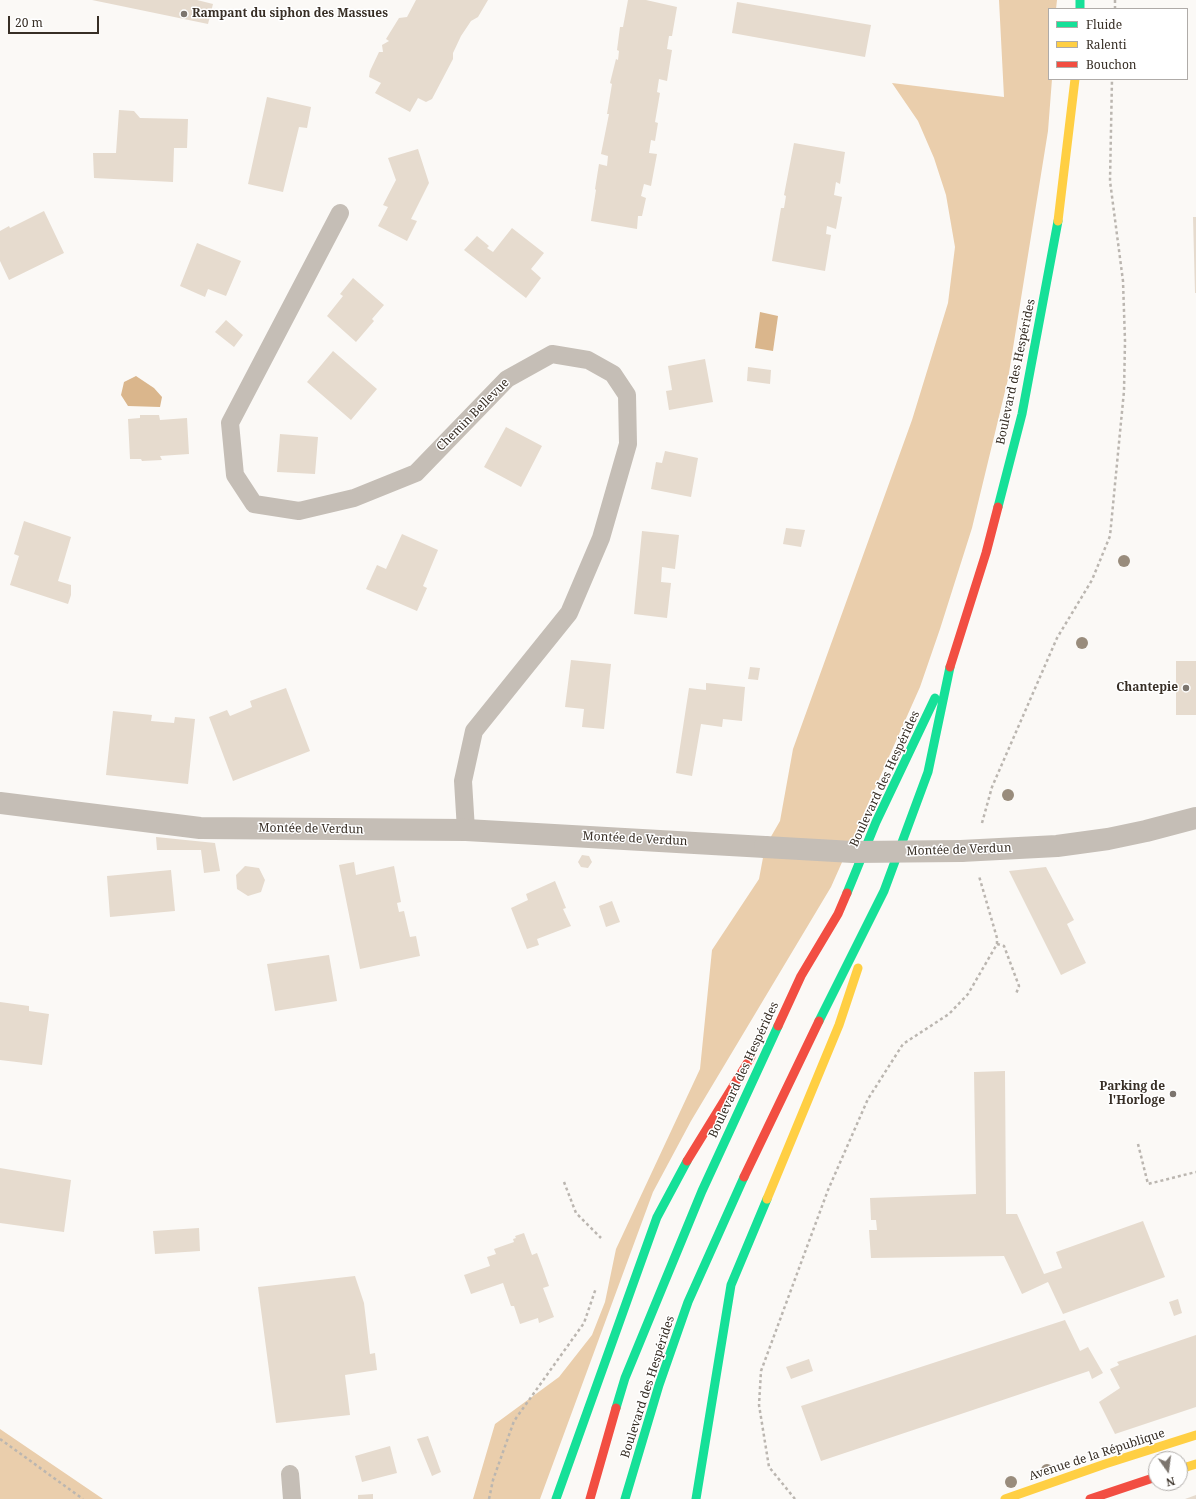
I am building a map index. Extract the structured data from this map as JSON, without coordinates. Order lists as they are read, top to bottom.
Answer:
{
  "streets": {
    "main road": ["Boulevard des Hespérides", "Avenue de la République"],
    "street": ["Montée de Verdun"],
    "lane": ["Chemin Bellevue"]
  },
  "crossings": [
    ["Chemin Bellevue", "Montée de Verdun"]
  ],
  "places": ["Rampant du siphon des Massues", "Chantepie", "Parking de l'Horloge"],
  "legend": ["Fluide", "Ralenti", "Bouchon"],
  "scale_bar": "20 m",
  "north": "bottom"
}
